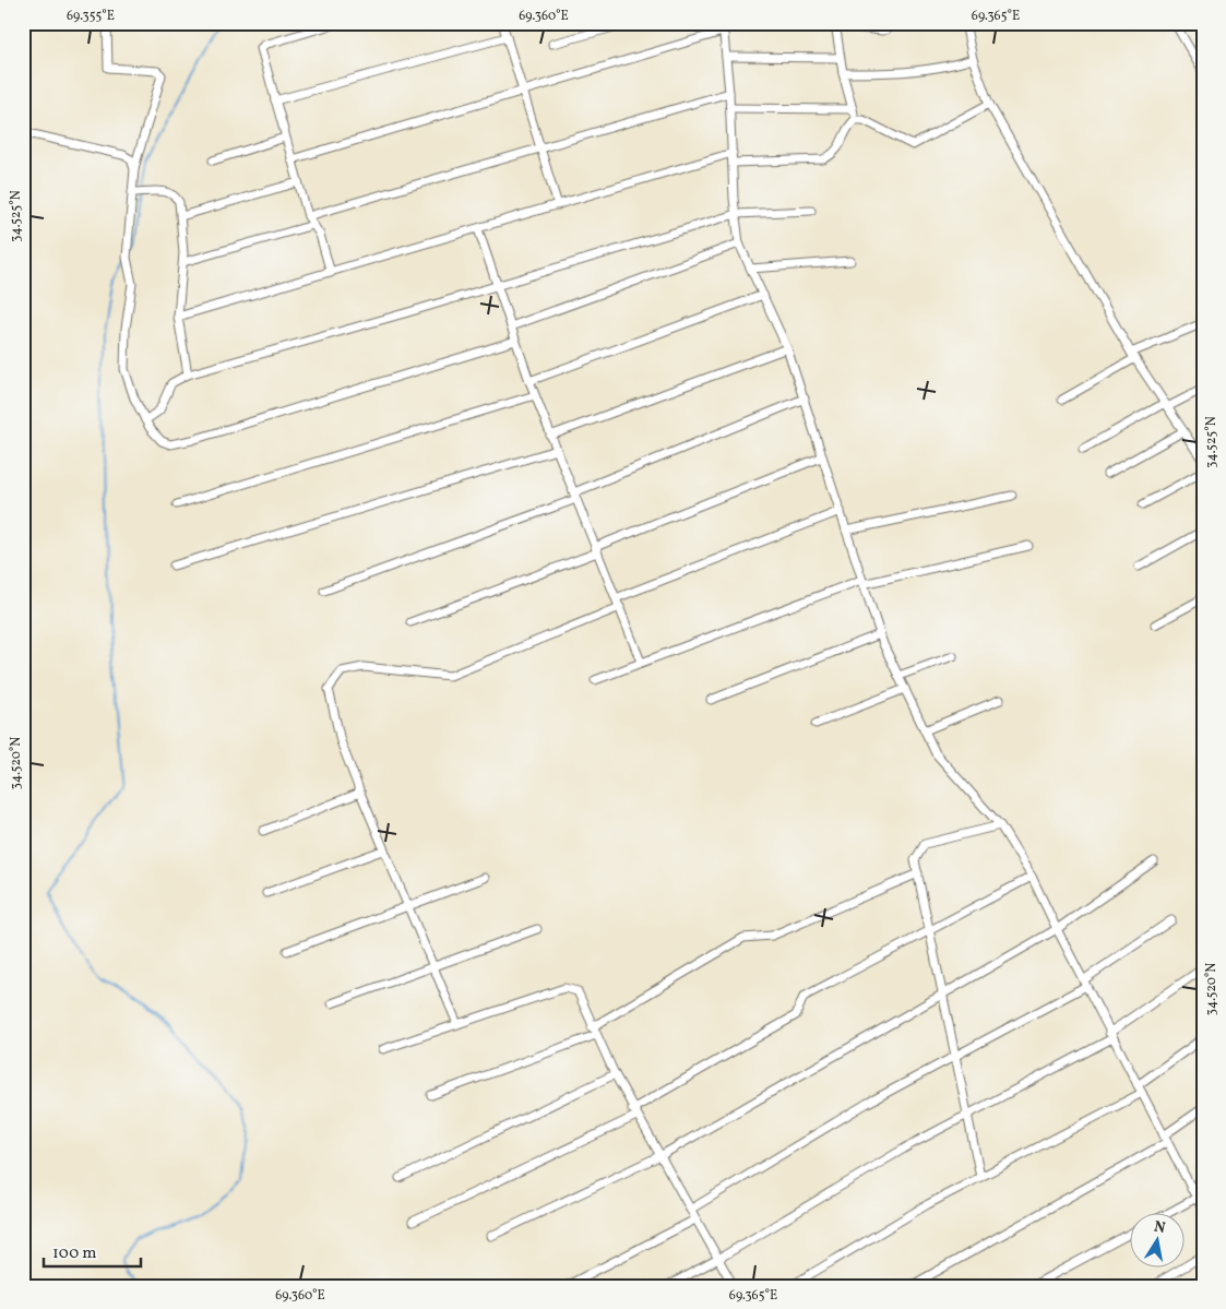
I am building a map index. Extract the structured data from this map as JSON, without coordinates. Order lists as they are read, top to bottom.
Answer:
{
  "scale_bar": "100 m",
  "north": "top",
  "coordinates": [
    "69.355°E",
    "69.360°E",
    "69.365°E",
    "34.525°N",
    "34.520°N"
  ]
}
